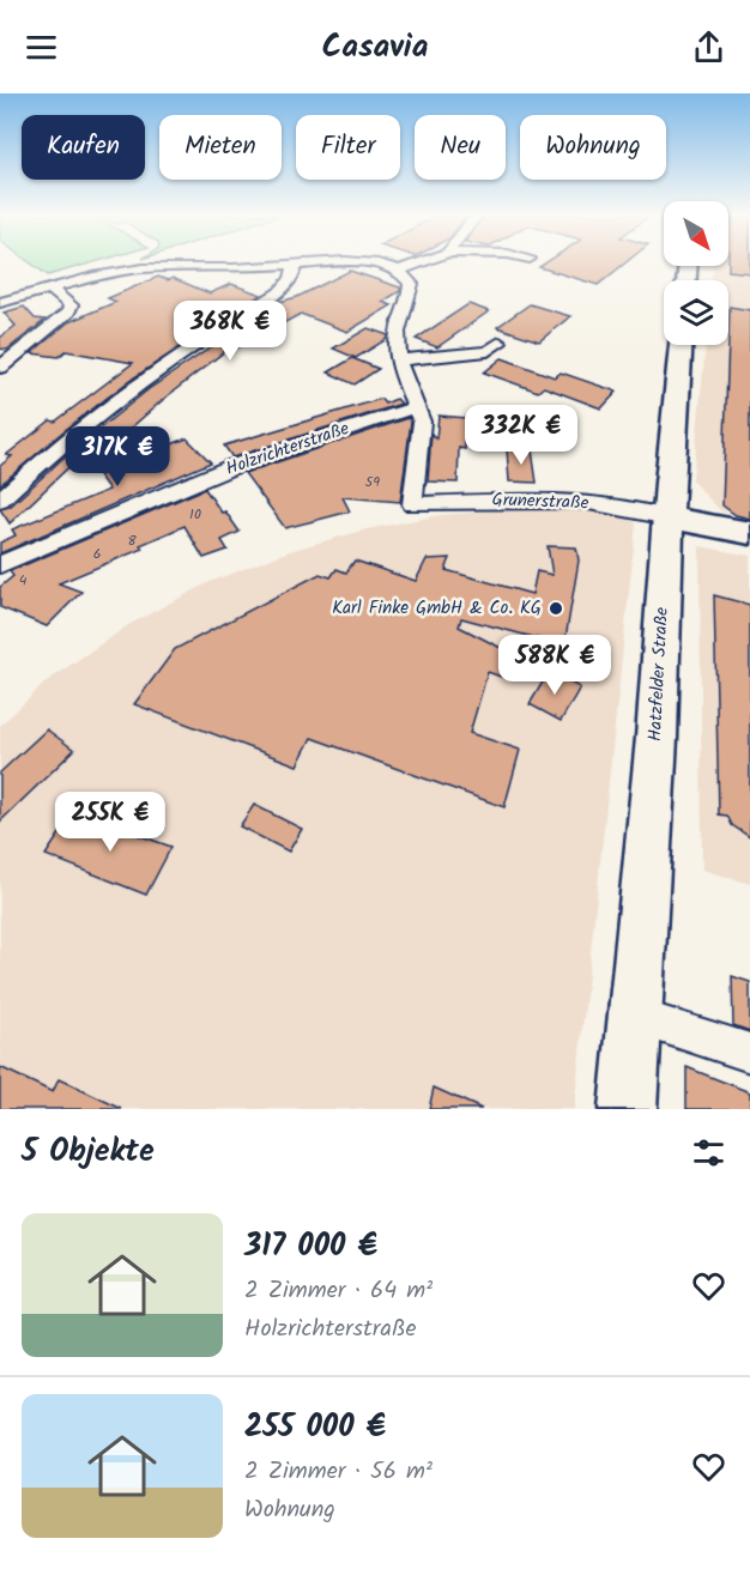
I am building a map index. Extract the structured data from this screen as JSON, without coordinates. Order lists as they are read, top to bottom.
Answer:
{
  "streets": {
    "main road": ["Hatzfelder Straße"],
    "street": ["Holzrichterstraße", "Grunerstraße"]
  },
  "crossings": [
    ["Holzrichterstraße", "Grunerstraße"],
    ["Grunerstraße", "Hatzfelder Straße"]
  ],
  "places": ["Karl Finke GmbH & Co. KG"],
  "house_numbers": [
    "59",
    "10",
    "8",
    "6",
    "4"
  ],
  "north": "bottom right",
  "page": {
    "header": "Casavia",
    "chip": [
      "Kaufen",
      "Mieten",
      "Filter",
      "Neu",
      "Wohnung"
    ],
    "price": [
      "368K €",
      "332K €",
      "317K €",
      "588K €",
      "255K €"
    ],
    "heading": "5 Objekte",
    "list": [
      {
        "name": "317 000 €",
        "note": "2 Zimmer · 64 m² · Holzrichterstraße"
      },
      {
        "name": "255 000 €",
        "note": "2 Zimmer · 56 m² · Wohnung"
      }
    ]
  }
}
